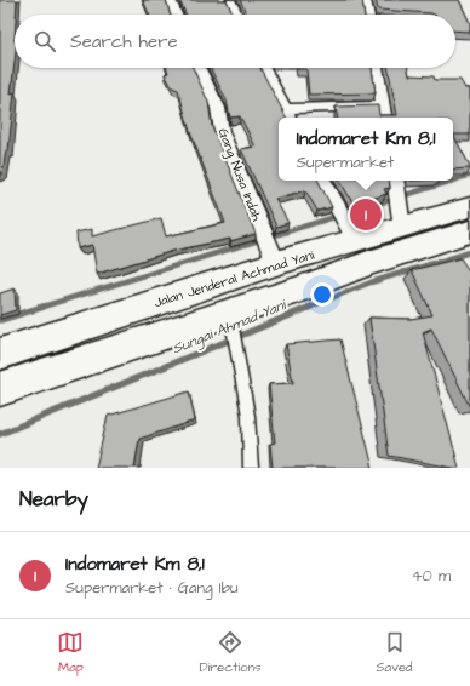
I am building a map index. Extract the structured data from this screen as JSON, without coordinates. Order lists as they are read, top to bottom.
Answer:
{
  "streets": {
    "highway": ["Jalan Jenderal Achmad Yani"],
    "street": ["Gang Nusa Indah"]
  },
  "crossings": [
    ["Gang Nusa Indah", "Jalan Jenderal Achmad Yani"]
  ],
  "water": ["Sungai Ahmad Yani"],
  "page": {
    "search": "Search here",
    "popup": ["Indomaret Km 8,1", "Supermarket"],
    "pins": "1",
    "heading": "Nearby",
    "list": [
      {
        "mark": "1",
        "name": "Indomaret Km 8,1",
        "note": "Supermarket · Gang Ibu",
        "value": "40 m"
      }
    ],
    "nav": ["Map", "Directions", "Saved"]
  }
}
